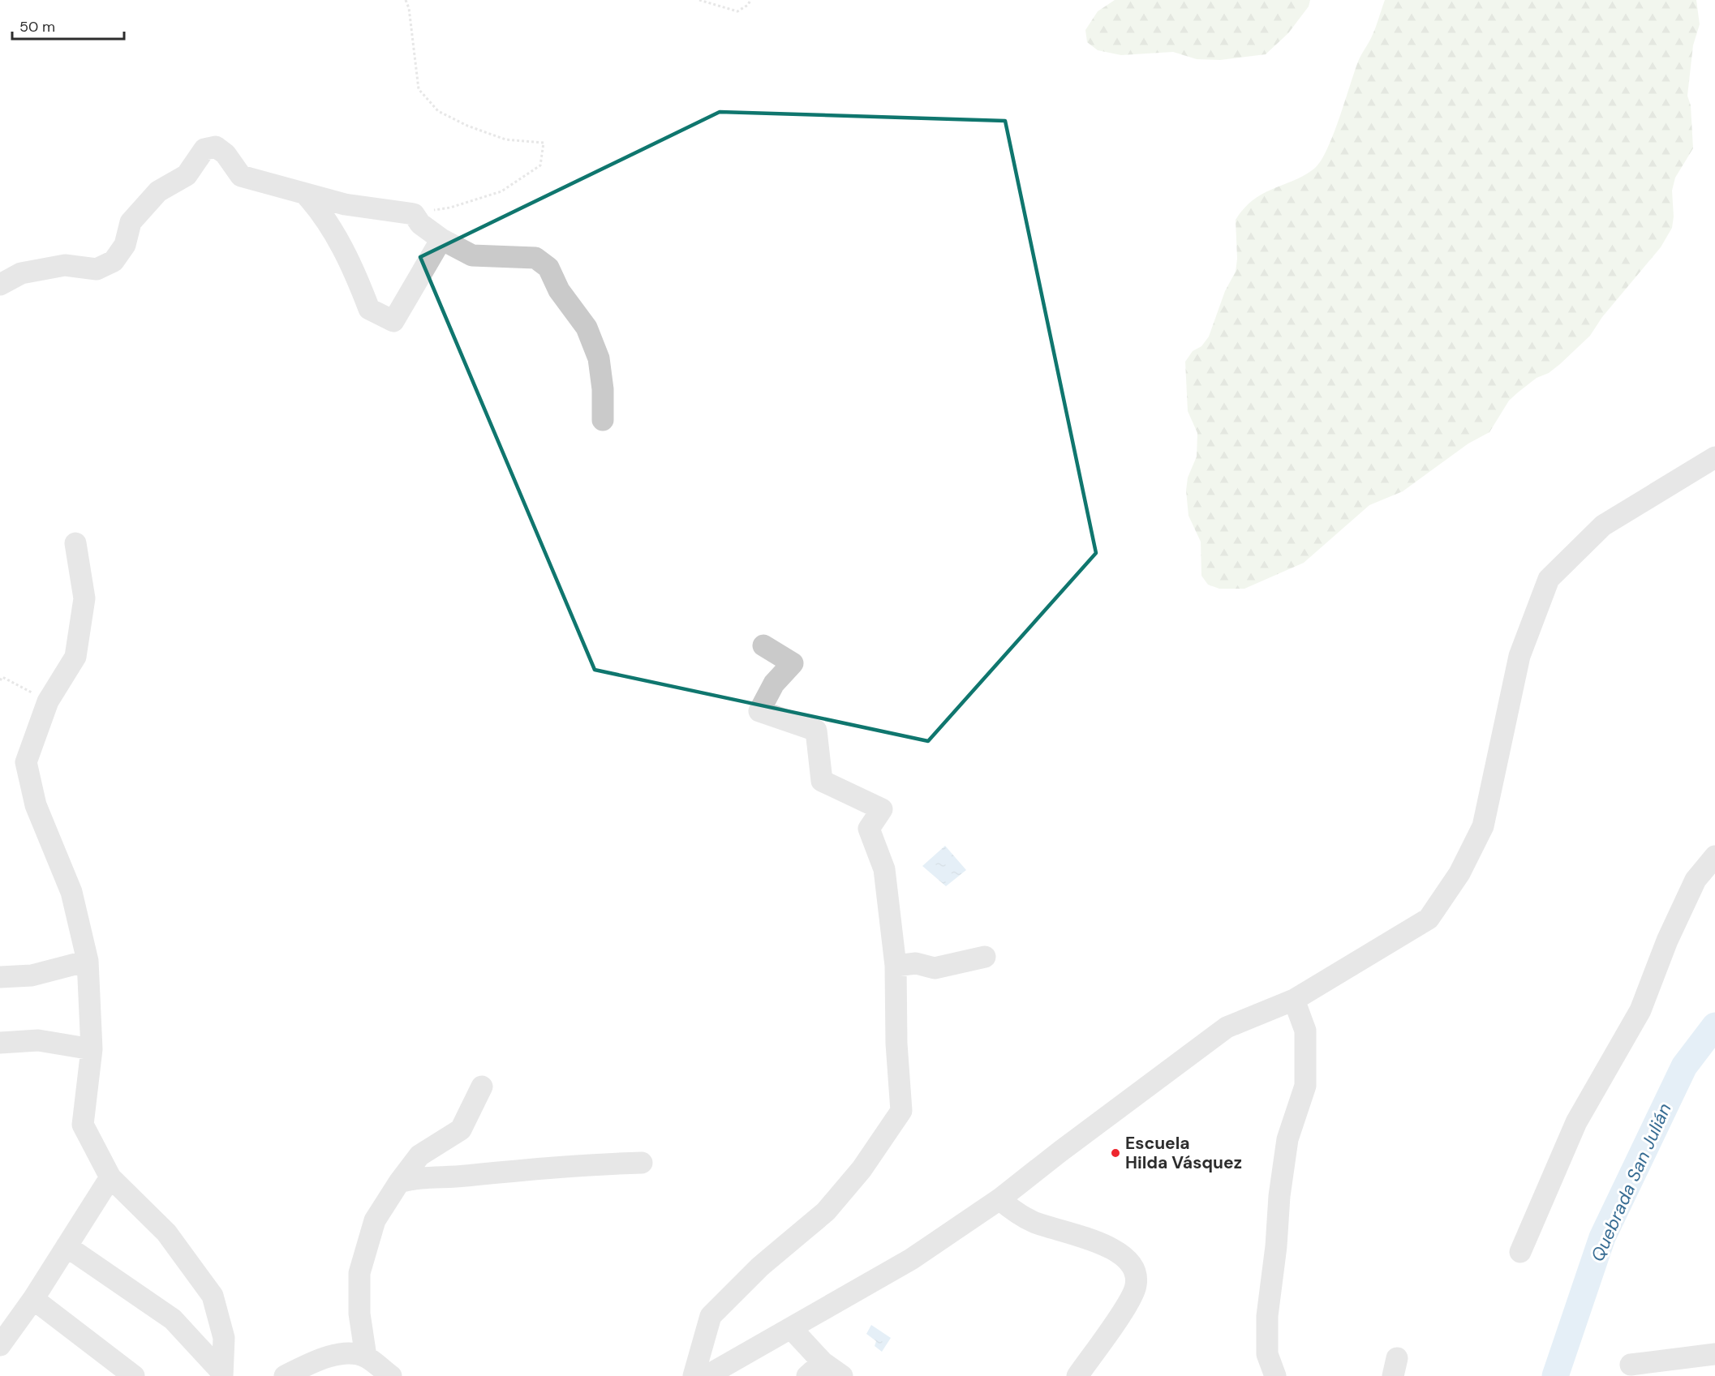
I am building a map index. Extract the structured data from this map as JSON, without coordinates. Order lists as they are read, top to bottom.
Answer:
{
  "water": ["Quebrada San Julián"],
  "places": ["Escuela Hilda Vásquez"],
  "scale_bar": "50 m"
}
